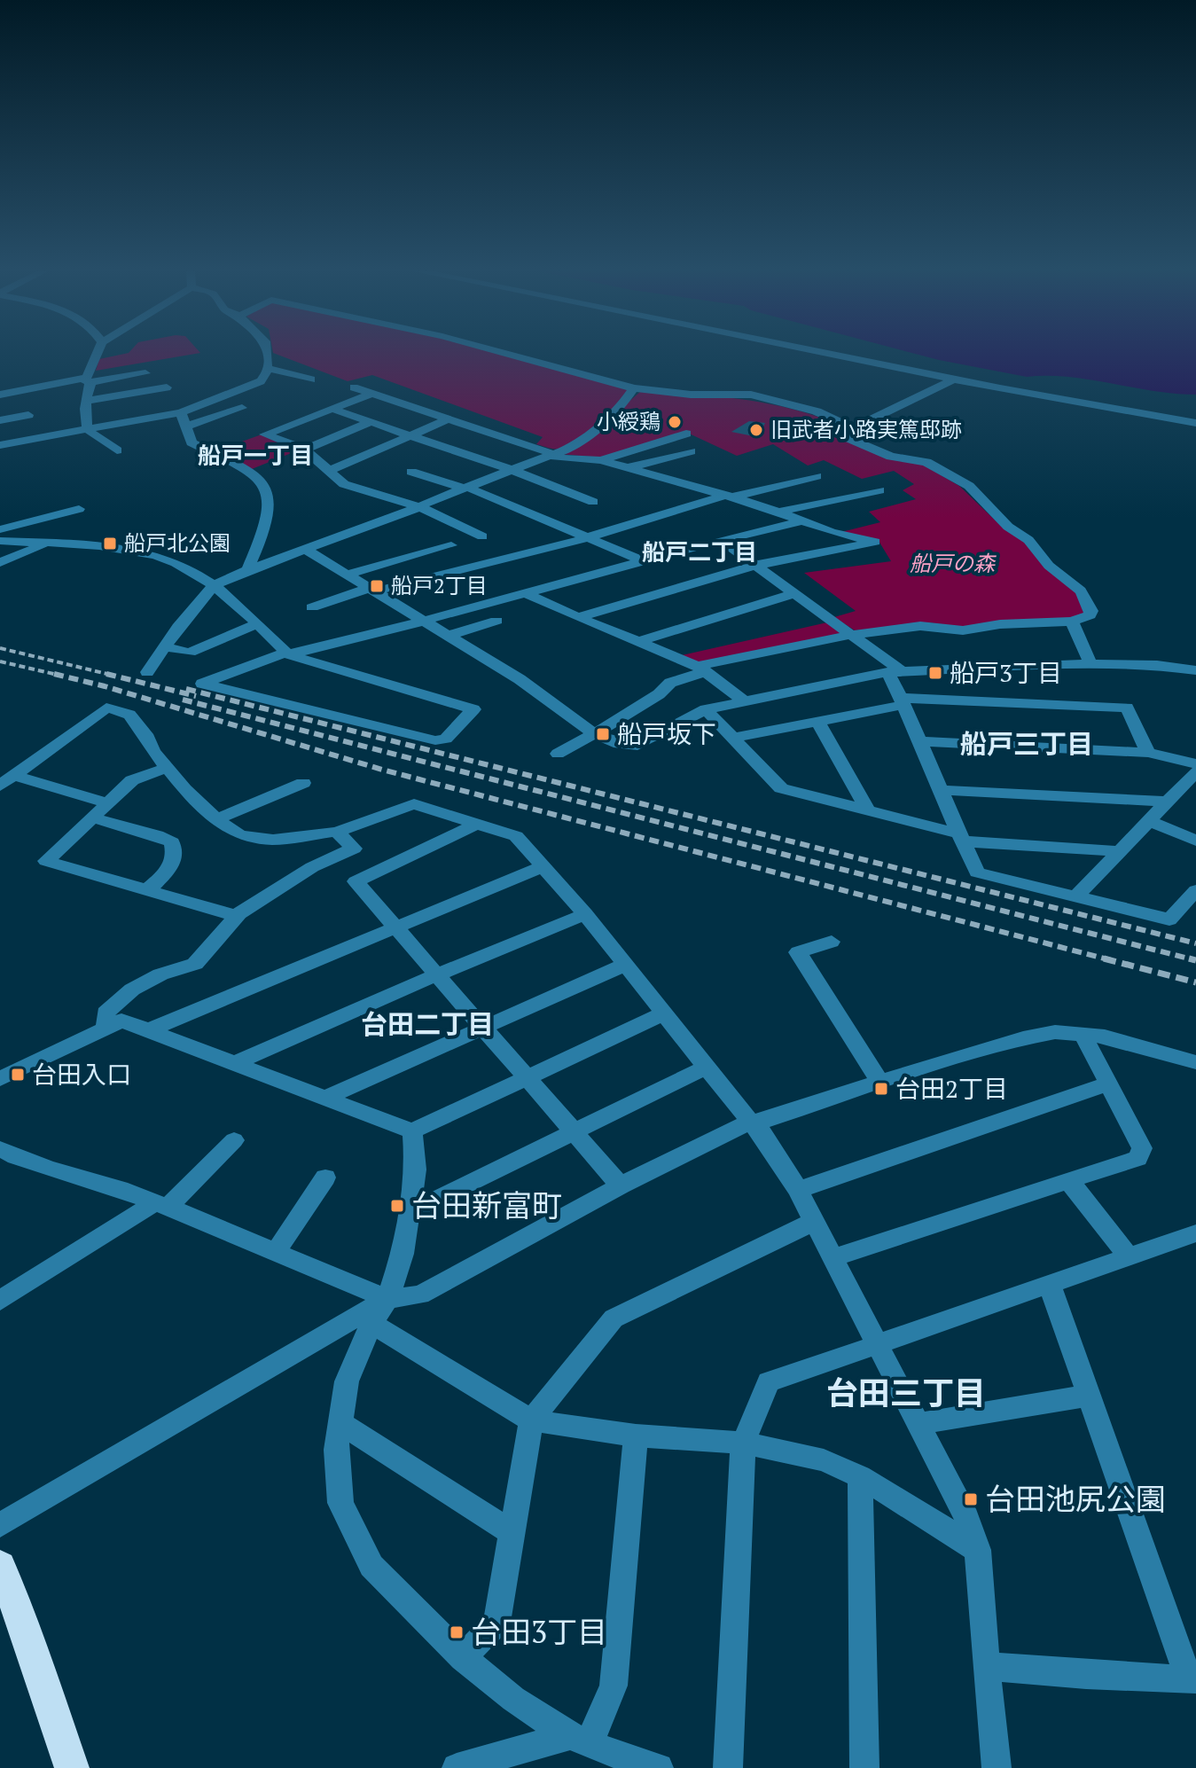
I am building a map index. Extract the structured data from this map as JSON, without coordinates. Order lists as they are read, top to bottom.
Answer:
{
  "districts": [
    "船戸一丁目",
    "船戸二丁目",
    "船戸三丁目",
    "台田二丁目",
    "台田三丁目"
  ],
  "parks": ["船戸の森"],
  "places": {
    "other": ["小綬鶏", "旧武者小路実篤邸跡"],
    "transit": [
      "船戸北公園",
      "船戸2丁目",
      "船戸3丁目",
      "船戸坂下",
      "台田入口",
      "台田2丁目",
      "台田新富町",
      "台田池尻公園",
      "台田3丁目"
    ]
  }
}
